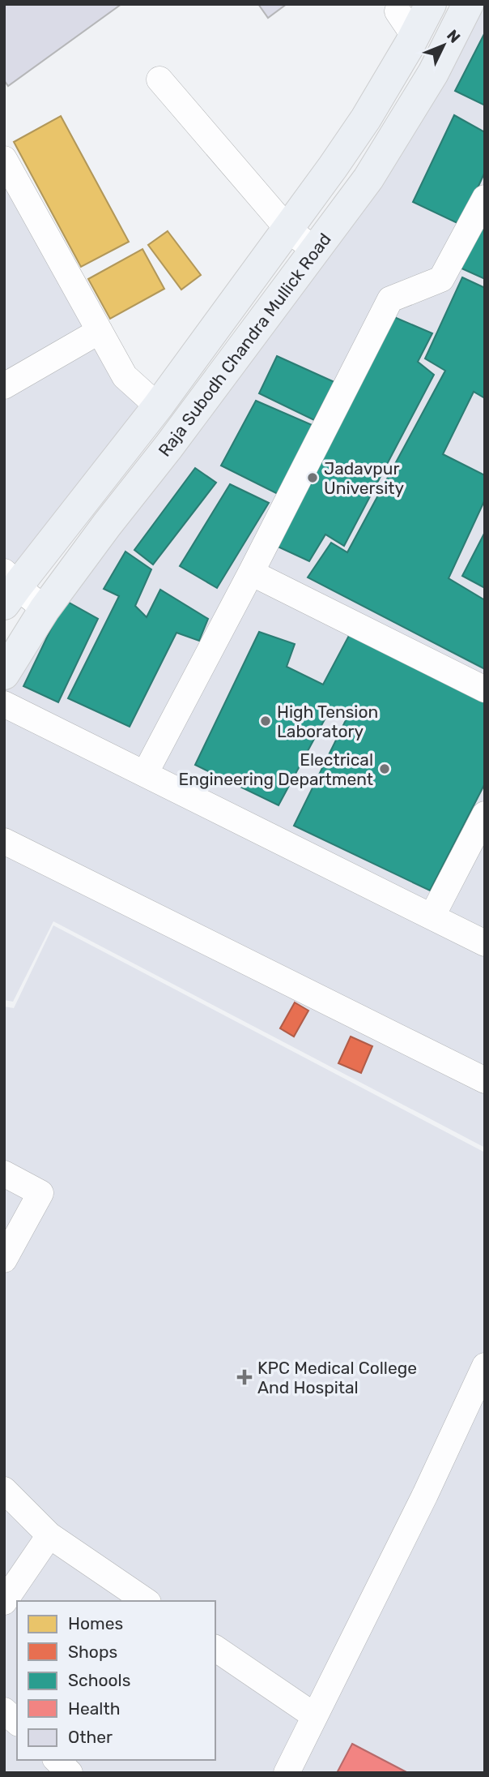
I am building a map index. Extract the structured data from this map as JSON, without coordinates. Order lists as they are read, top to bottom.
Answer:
{
  "streets": {
    "main road": ["Raja Subodh Chandra Mullick Road"]
  },
  "places": {
    "other": ["Jadavpur University", "High Tension Laboratory", "Electrical Engineering Department"],
    "health": ["KPC Medical College And Hospital"]
  },
  "legend": [
    "Homes",
    "Shops",
    "Schools",
    "Health",
    "Other"
  ],
  "north": "top right"
}
